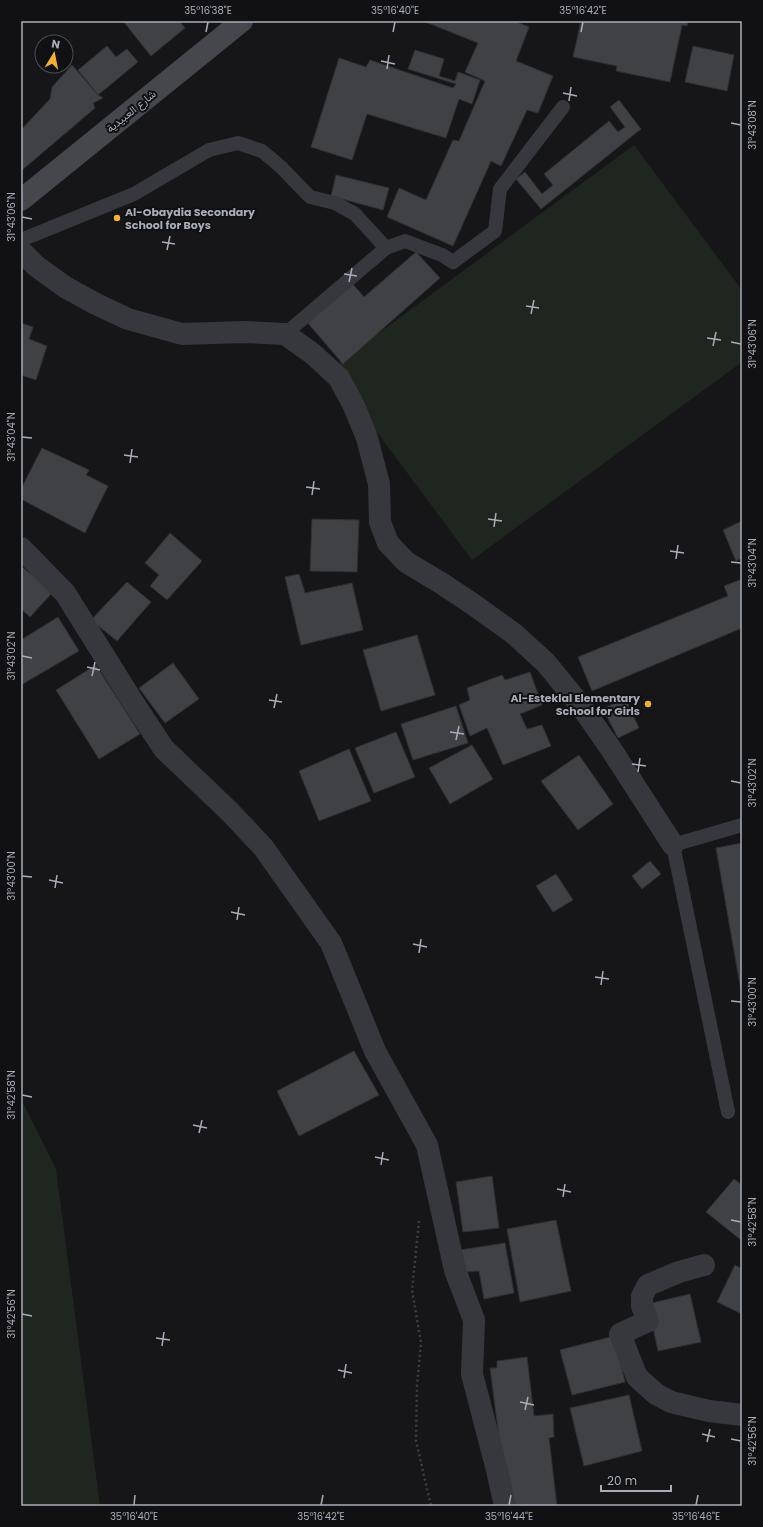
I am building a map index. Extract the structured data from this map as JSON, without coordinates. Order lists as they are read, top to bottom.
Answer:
{
  "streets": {
    "main road": ["شارع العبيدية"]
  },
  "places": ["Al-Obaydia Secondary School for Boys", "Al-Esteklal Elementary School for Girls"],
  "scale_bar": "20 m",
  "north": "top",
  "coordinates": [
    "35°16'38\"E",
    "35°16'40\"E",
    "35°16'42\"E",
    "31°43'08\"N",
    "31°43'06\"N",
    "31°43'04\"N",
    "31°43'02\"N",
    "31°43'00\"N",
    "31°42'58\"N",
    "31°42'56\"N",
    "35°16'44\"E",
    "35°16'46\"E"
  ]
}
